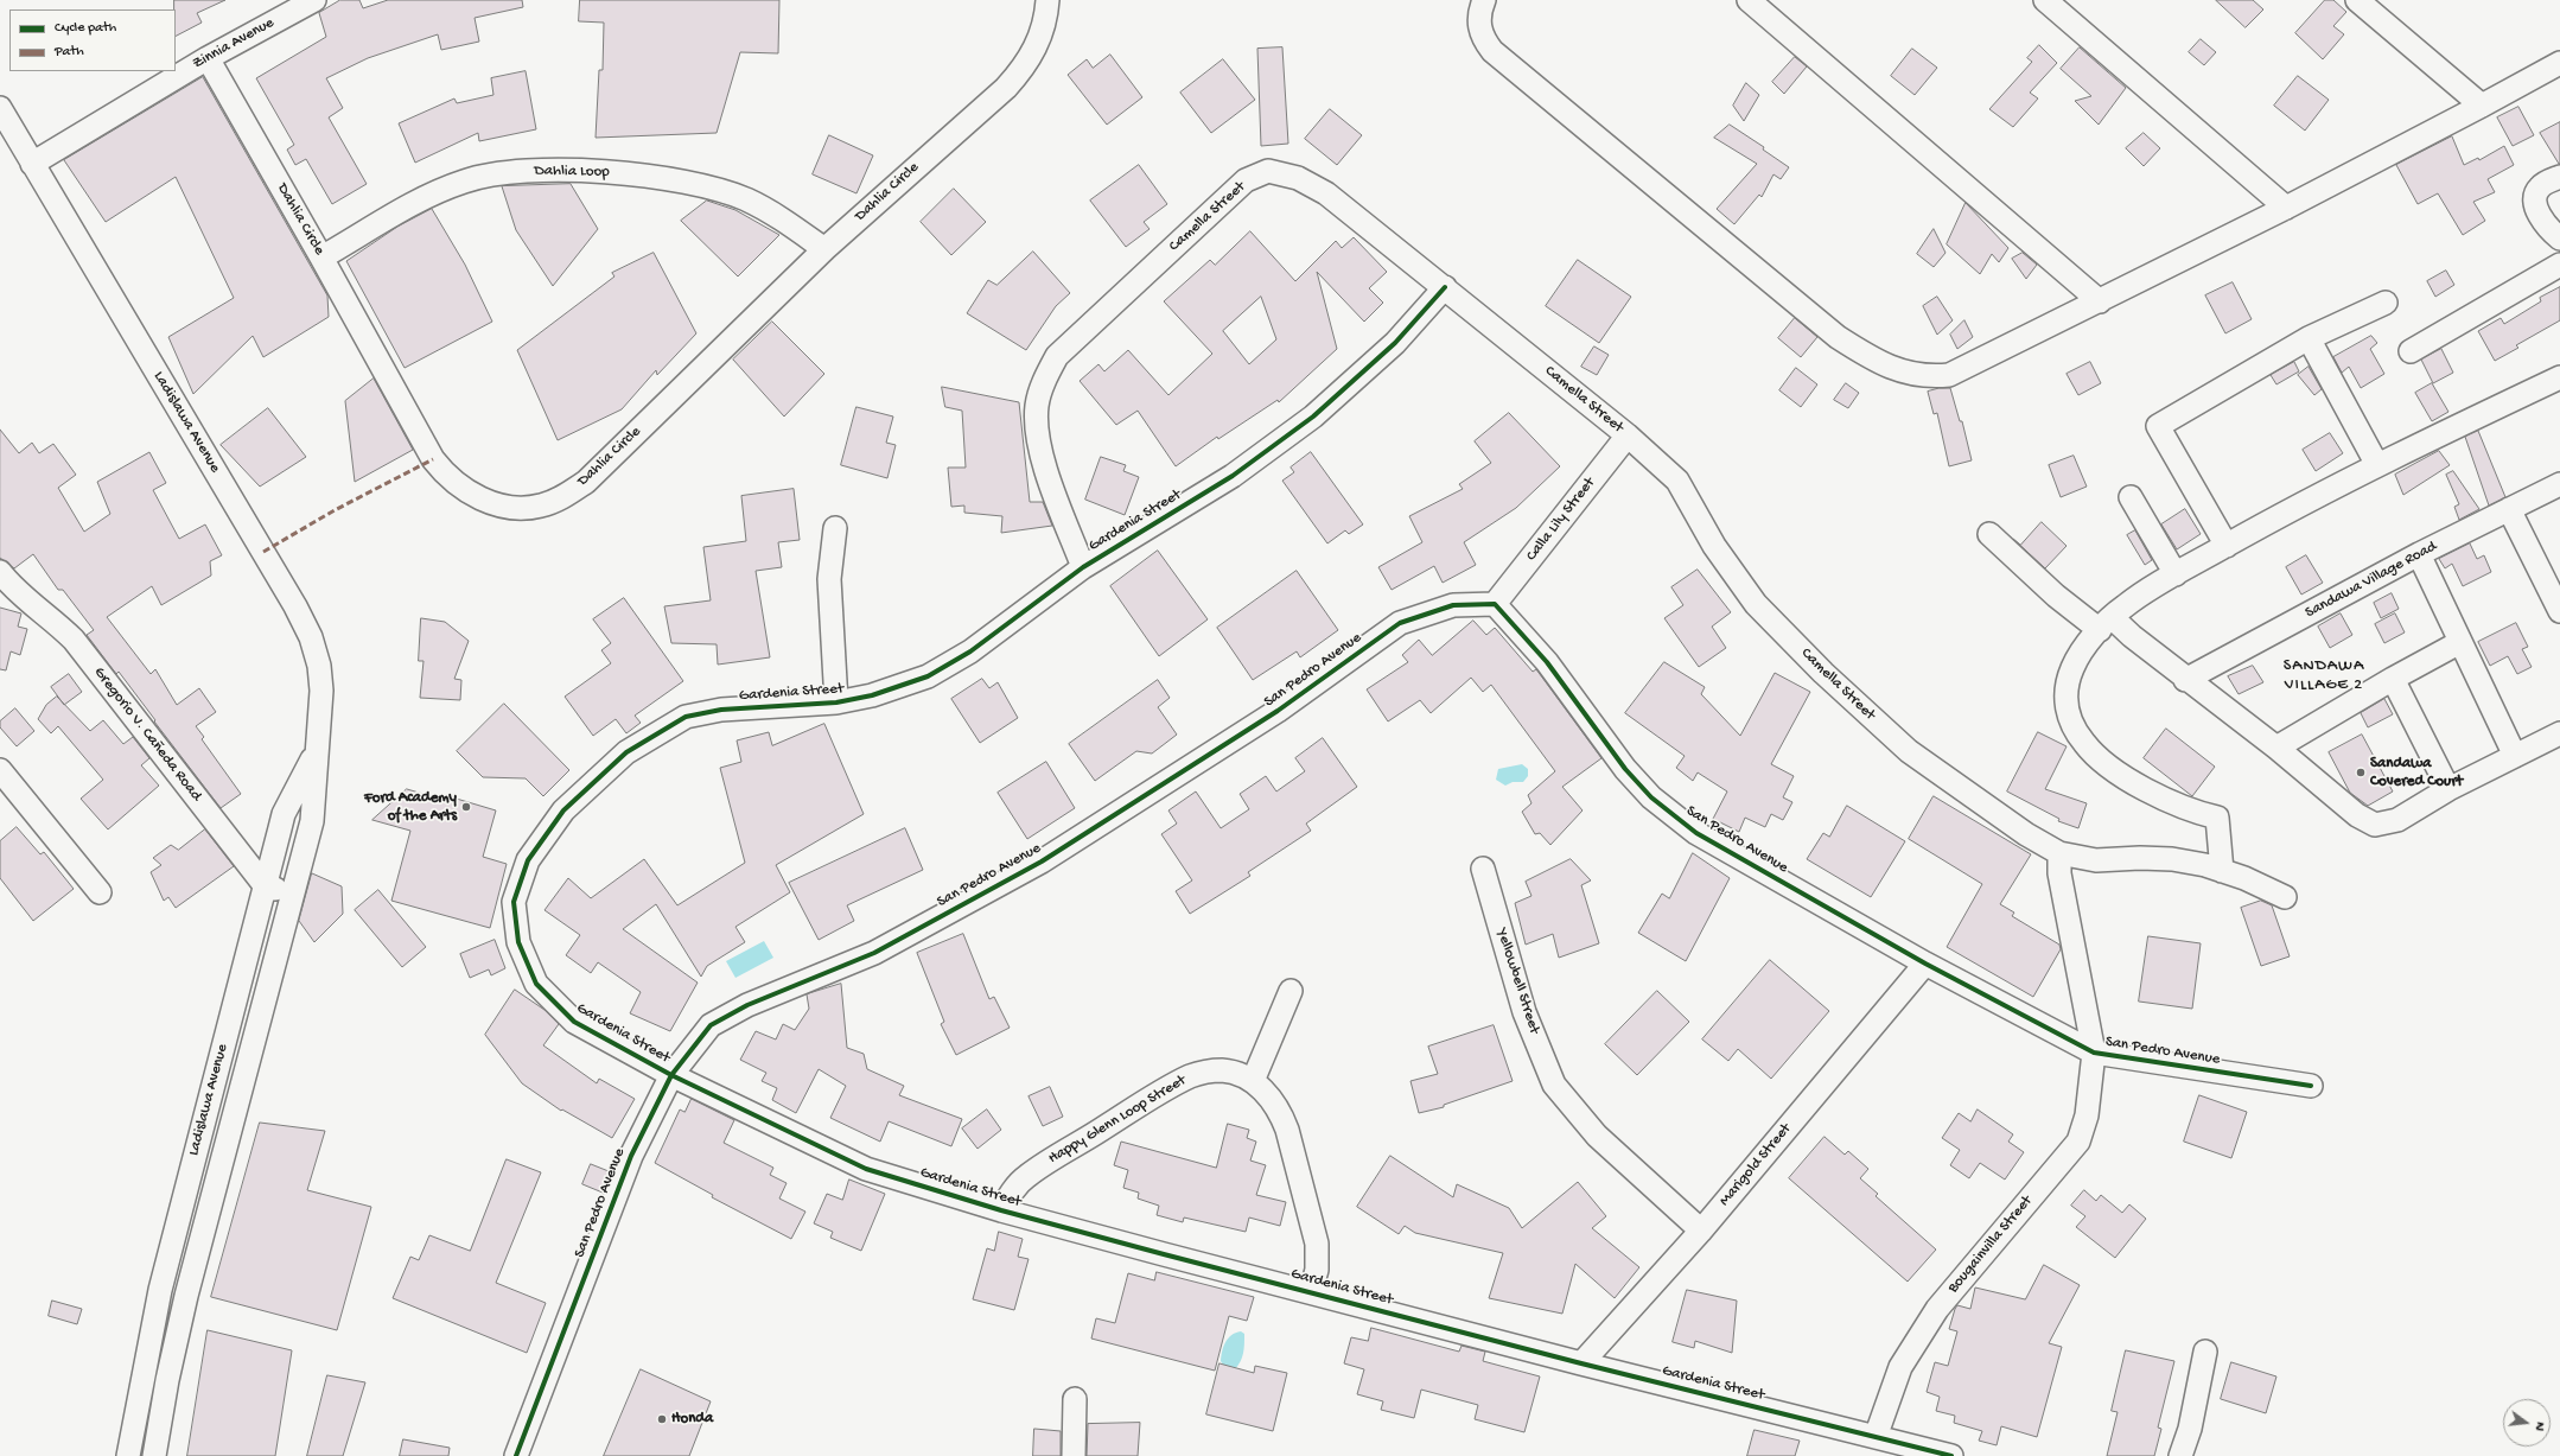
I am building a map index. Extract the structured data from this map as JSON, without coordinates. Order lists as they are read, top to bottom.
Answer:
{
  "streets": {
    "street": [
      "Zinnia Avenue",
      "Dahlia Loop",
      "Dahlia Circle",
      "Camella Street",
      "Ladislawa Avenue",
      "Calla Lily Street",
      "Gardenia Street",
      "Sandawa Village Road",
      "San Pedro Avenue",
      "Gregorio V. Cañeda Road",
      "Yellowbell Street",
      "Happy Glenn Loop Street",
      "Marigold Street",
      "Bougainvilla Street"
    ]
  },
  "crossings": [
    ["Zinnia Avenue", "Dahlia Circle"],
    ["Zinnia Avenue", "Ladislawa Avenue"],
    ["Dahlia Loop", "Dahlia Circle"],
    ["Camella Street", "Calla Lily Street"],
    ["Camella Street", "Gardenia Street"],
    ["Camella Street", "Bougainvilla Street"],
    ["Ladislawa Avenue", "Gregorio V. Cañeda Road"],
    ["Calla Lily Street", "San Pedro Avenue"],
    ["Gardenia Street", "San Pedro Avenue"],
    ["Gardenia Street", "Happy Glenn Loop Street"],
    ["Gardenia Street", "Marigold Street"],
    ["Gardenia Street", "Bougainvilla Street"],
    ["San Pedro Avenue", "Marigold Street"],
    ["San Pedro Avenue", "Bougainvilla Street"],
    ["Yellowbell Street", "Marigold Street"]
  ],
  "districts": ["SANDAWA VILLAGE 2"],
  "places": ["Sandawa Covered Court", "Ford Academy of the Arts", "Honda"],
  "legend": ["Cycle path", "Path"],
  "north": "right"
}
